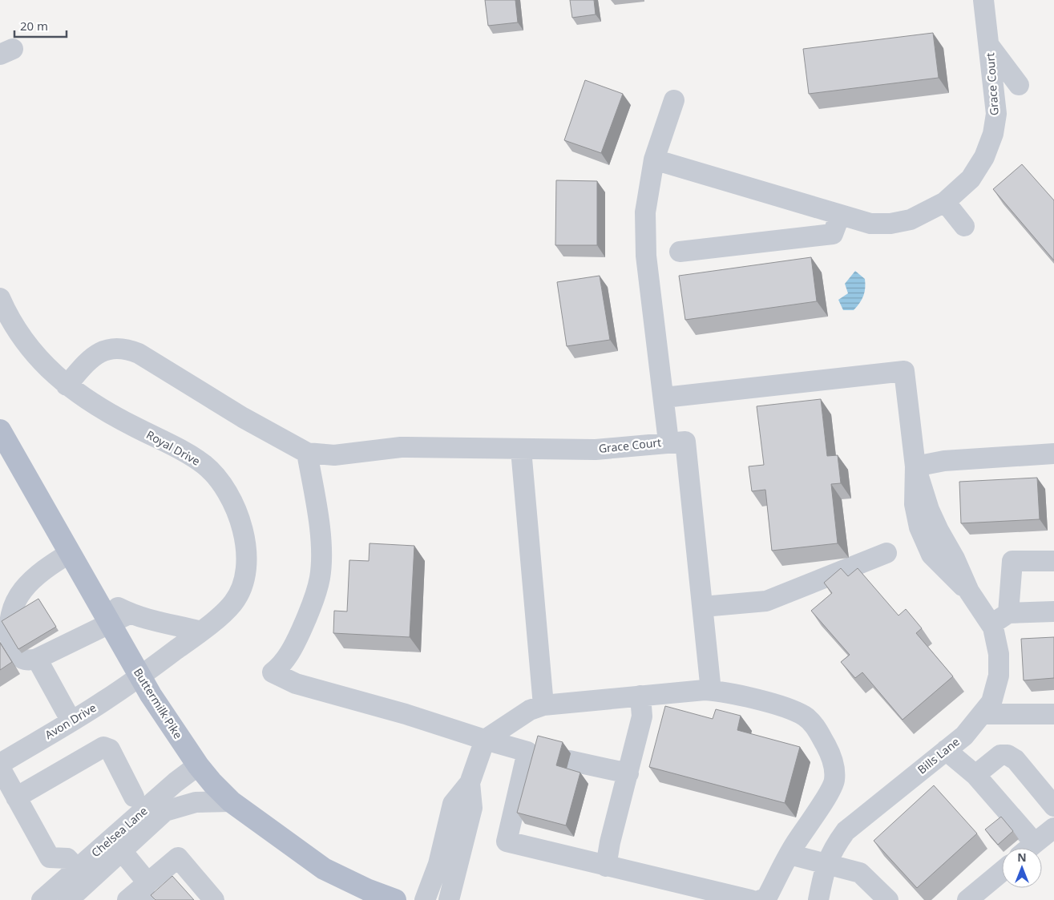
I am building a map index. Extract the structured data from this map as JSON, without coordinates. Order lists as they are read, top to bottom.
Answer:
{
  "streets": {
    "main road": ["Buttermilk Pike"],
    "street": [
      "Grace Court",
      "Royal Drive",
      "Avon Drive",
      "Bills Lane",
      "Chelsea Lane"
    ]
  },
  "crossings": [
    ["Grace Court", "Bills Lane"],
    ["Royal Drive", "Buttermilk Pike"],
    ["Royal Drive", "Avon Drive"],
    ["Buttermilk Pike", "Avon Drive"],
    ["Buttermilk Pike", "Chelsea Lane"]
  ],
  "scale_bar": "20 m",
  "north": "top"
}
